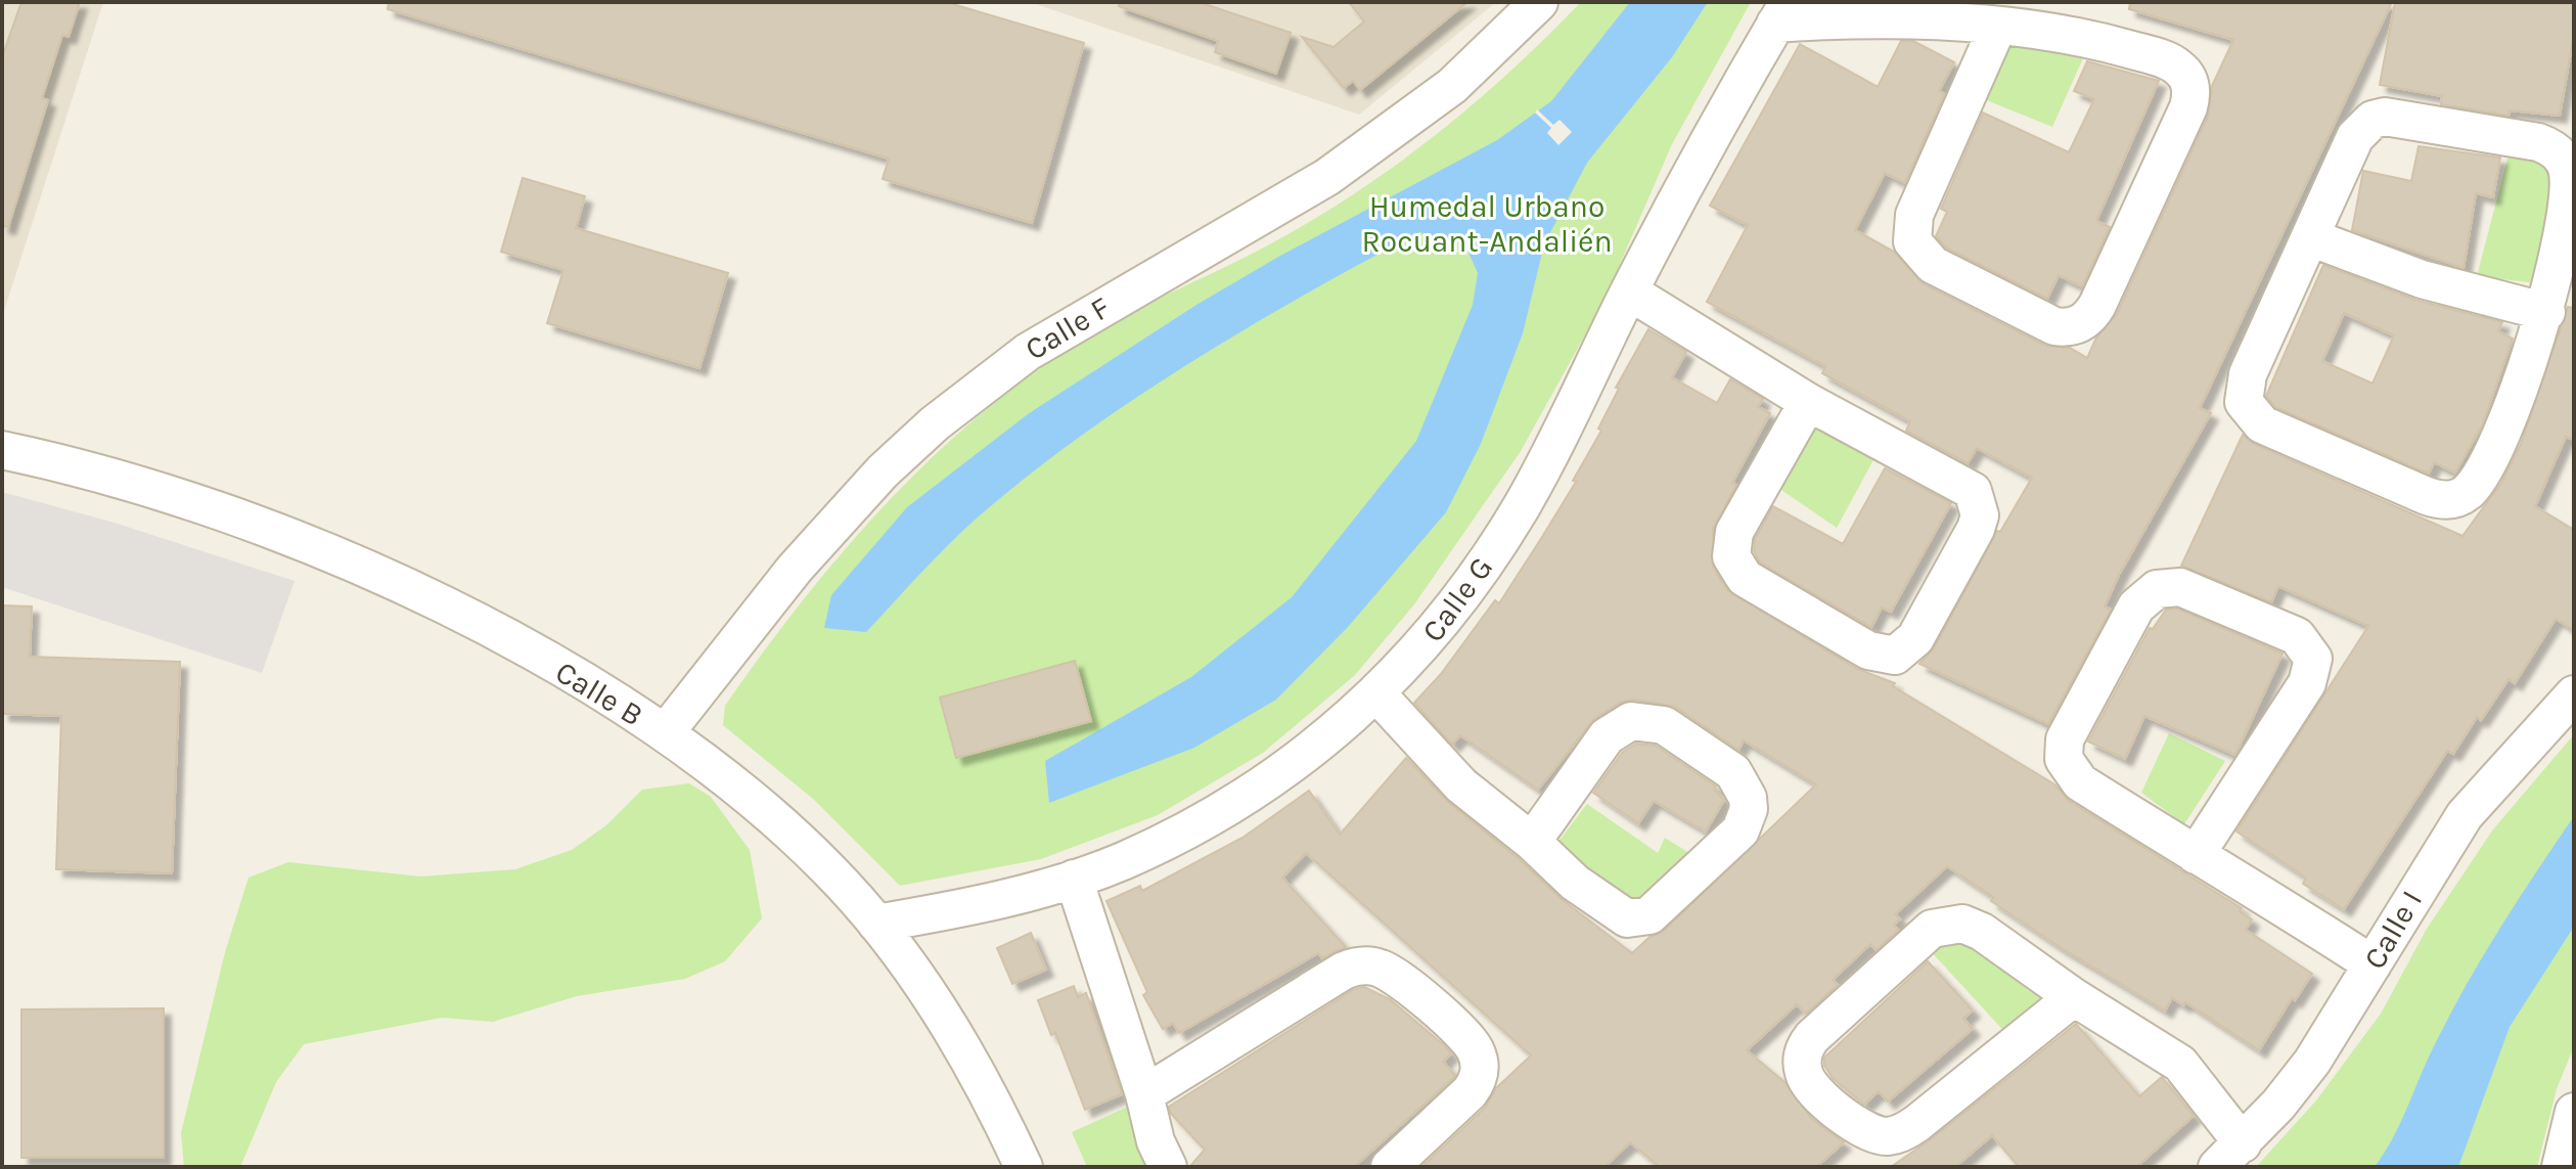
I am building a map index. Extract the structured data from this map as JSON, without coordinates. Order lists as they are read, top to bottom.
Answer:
{
  "streets": {
    "street": [
      "Calle F",
      "Calle G",
      "Calle B",
      "Calle I"
    ]
  },
  "crossings": [
    ["Calle F", "Calle B"],
    ["Calle G", "Calle B"]
  ],
  "parks": ["Humedal Urbano Rocuant-Andalién"]
}
